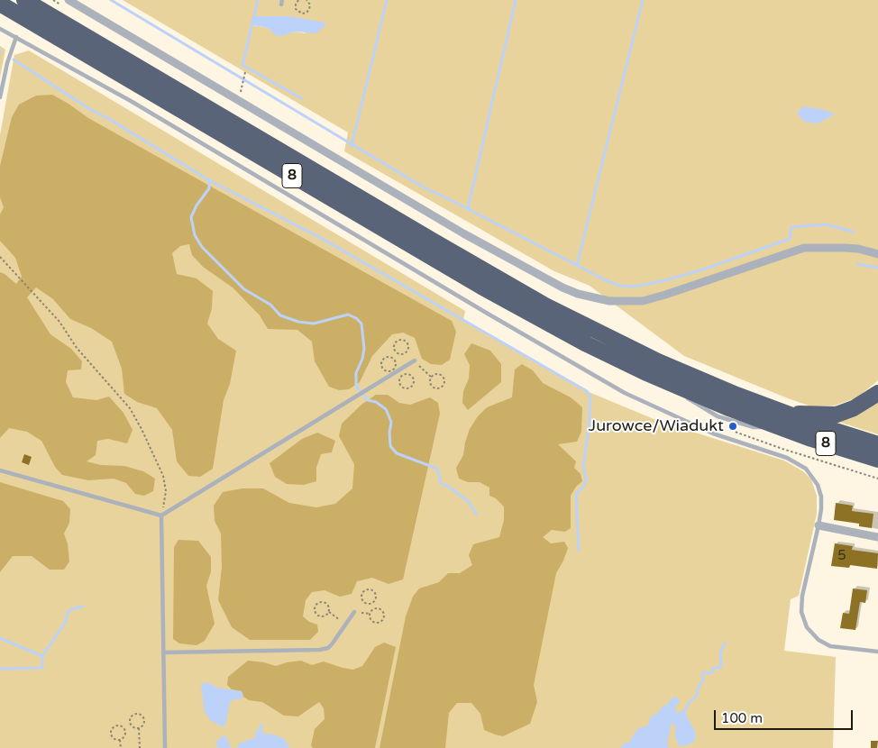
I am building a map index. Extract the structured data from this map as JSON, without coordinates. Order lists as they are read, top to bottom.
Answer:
{
  "streets": {
    "highway": ["8"]
  },
  "places": ["Jurowce/Wiadukt"],
  "house_numbers": ["5"],
  "scale_bar": "100 m"
}
